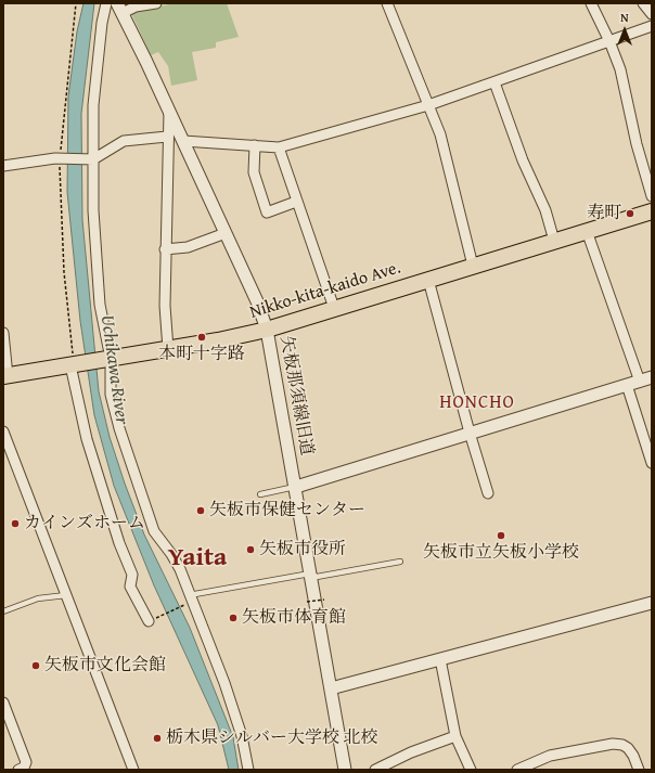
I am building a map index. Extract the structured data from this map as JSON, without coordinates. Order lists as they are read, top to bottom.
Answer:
{
  "streets": {
    "highway": ["Nikko-kita-kaido Ave."],
    "street": ["矢板那須線旧道"]
  },
  "crossings": [
    ["Nikko-kita-kaido Ave.", "矢板那須線旧道"]
  ],
  "districts": ["HONCHO", "Yaita"],
  "water": ["Uchikawa River"],
  "places": [
    "寿町",
    "本町十字路",
    "矢板市保健センター",
    "カインズホーム",
    "矢板市立矢板小学校",
    "矢板市役所",
    "矢板市体育館",
    "矢板市文化会館",
    "栃木県シルバー大学校 北校"
  ],
  "north": "top"
}
